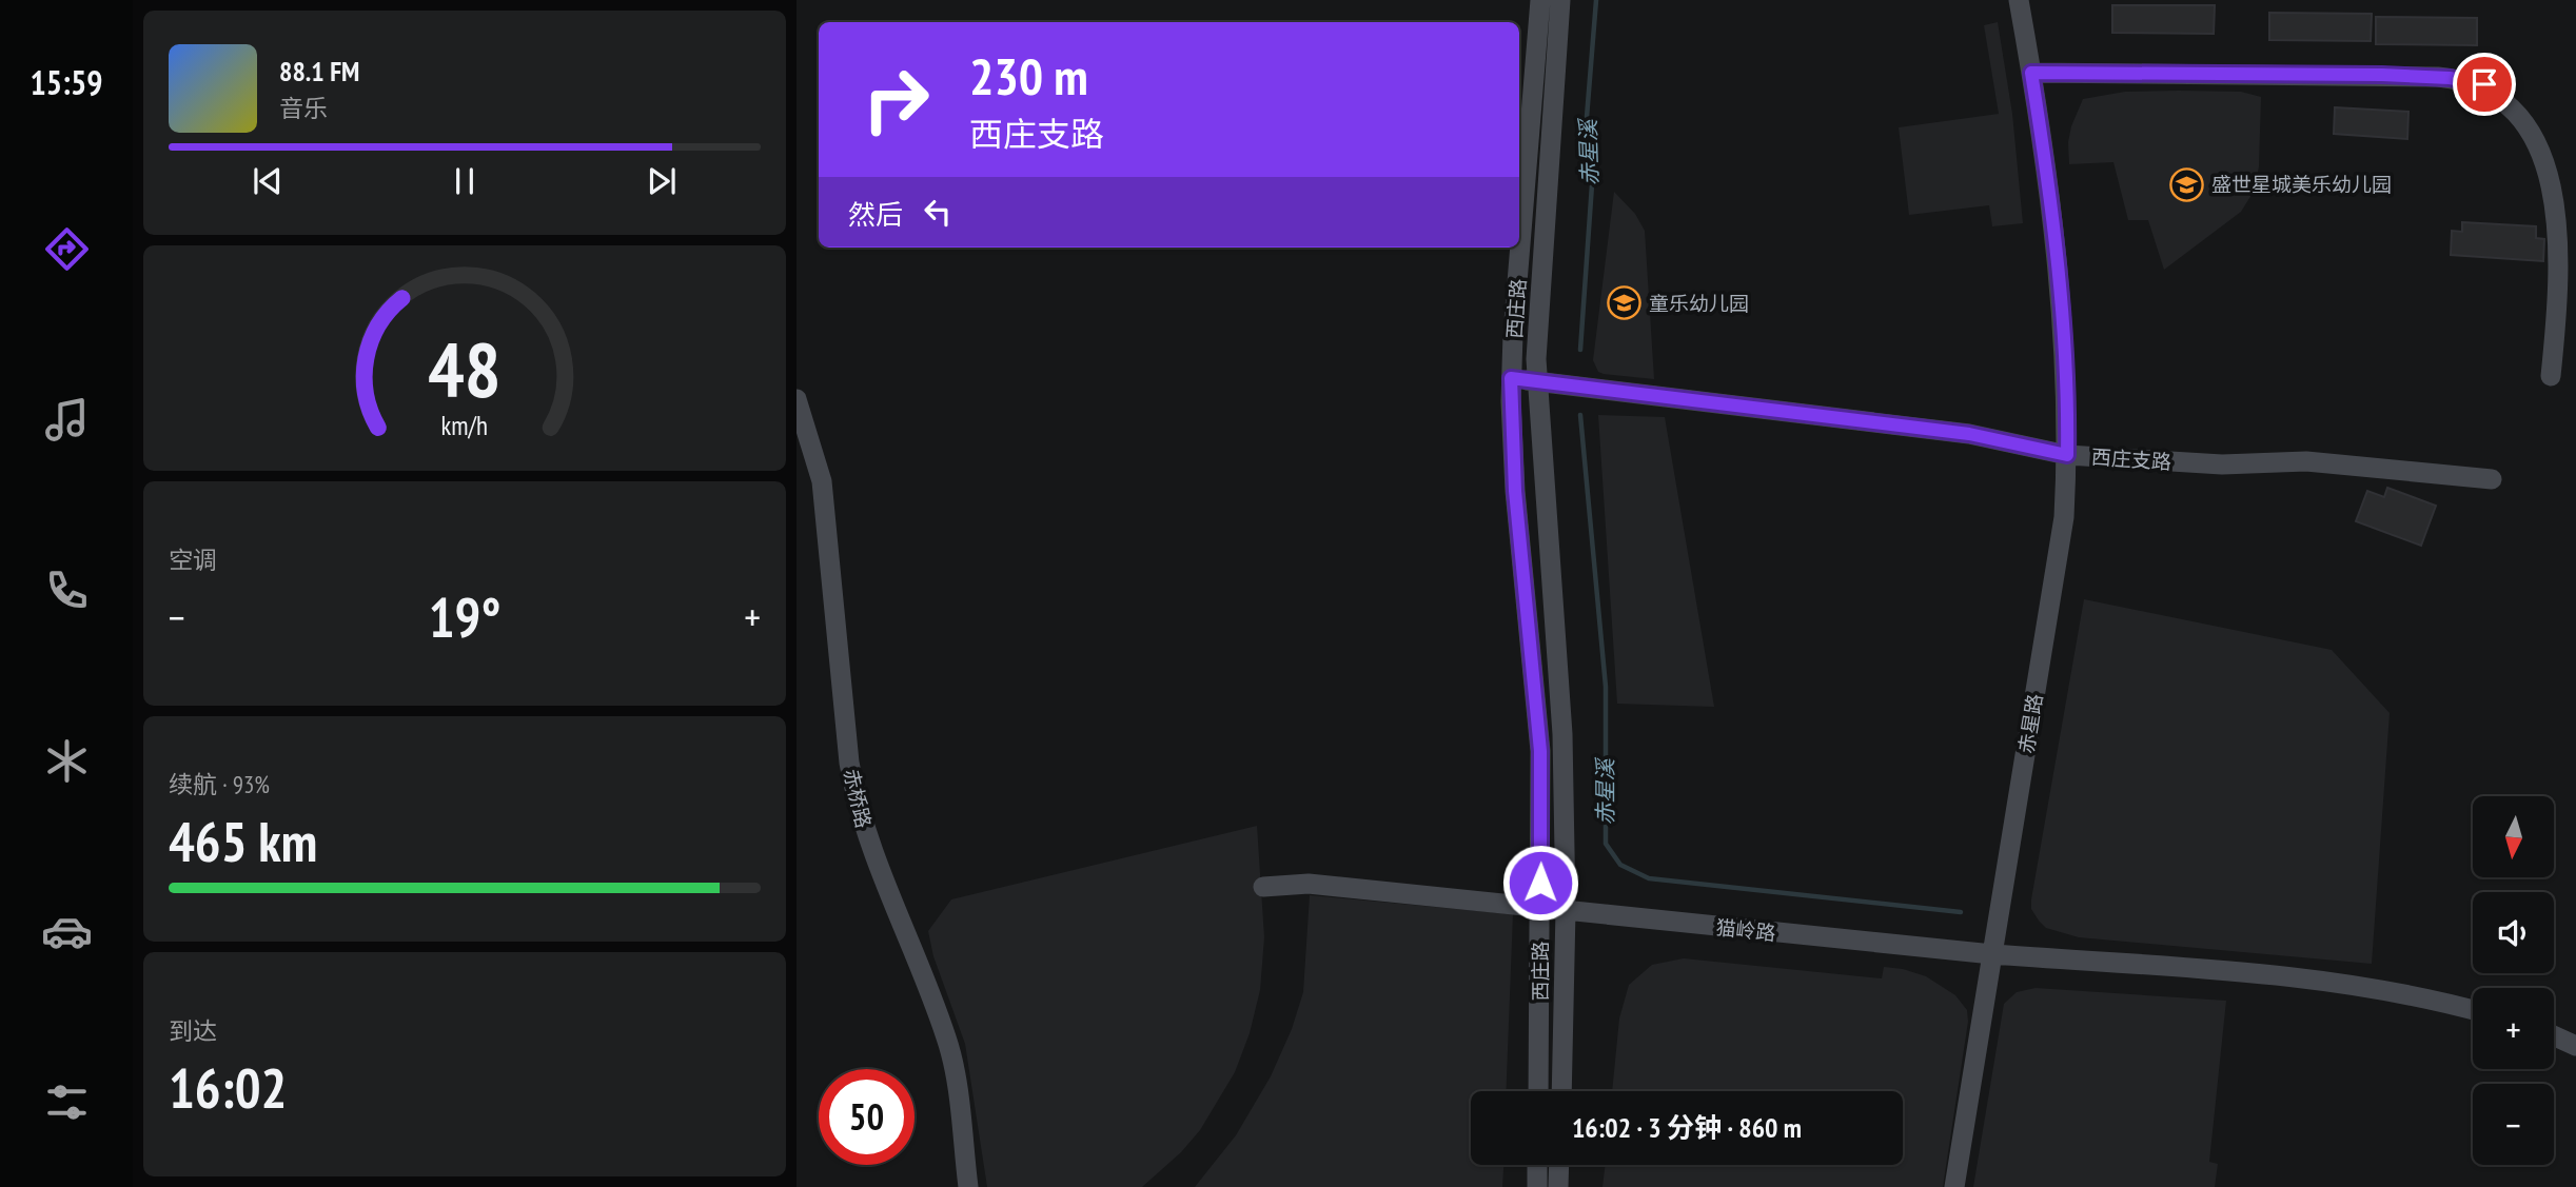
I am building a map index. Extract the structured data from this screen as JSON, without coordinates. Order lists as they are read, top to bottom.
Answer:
{
  "streets": {
    "street": [
      "西庄路",
      "西庄支路",
      "赤星路",
      "赤桥路",
      "猫岭路"
    ]
  },
  "crossings": [
    ["西庄路", "西庄支路"],
    ["西庄路", "猫岭路"],
    ["西庄支路", "赤星路"],
    ["赤星路", "猫岭路"]
  ],
  "water": ["赤星溪"],
  "places": {
    "school or university": ["盛世星城美乐幼儿园", "童乐幼儿园"]
  },
  "north": "bottom",
  "page": {
    "tabs": "15:59",
    "turn": ["230 m", "西庄支路"],
    "song": ["88.1 FM", "音乐"],
    "then": "然后",
    "tile": [
      "空调",
      ["续航 · 93%", "465 km"],
      ["到达", "16:02"]
    ],
    "heat": ["−", "19°", "+"],
    "map_buttons": ["+", "−"],
    "limit": "50",
    "trip": "16:02 · 3 分钟 · 860 m",
    "gauge": ["48", "km/h"]
  }
}
